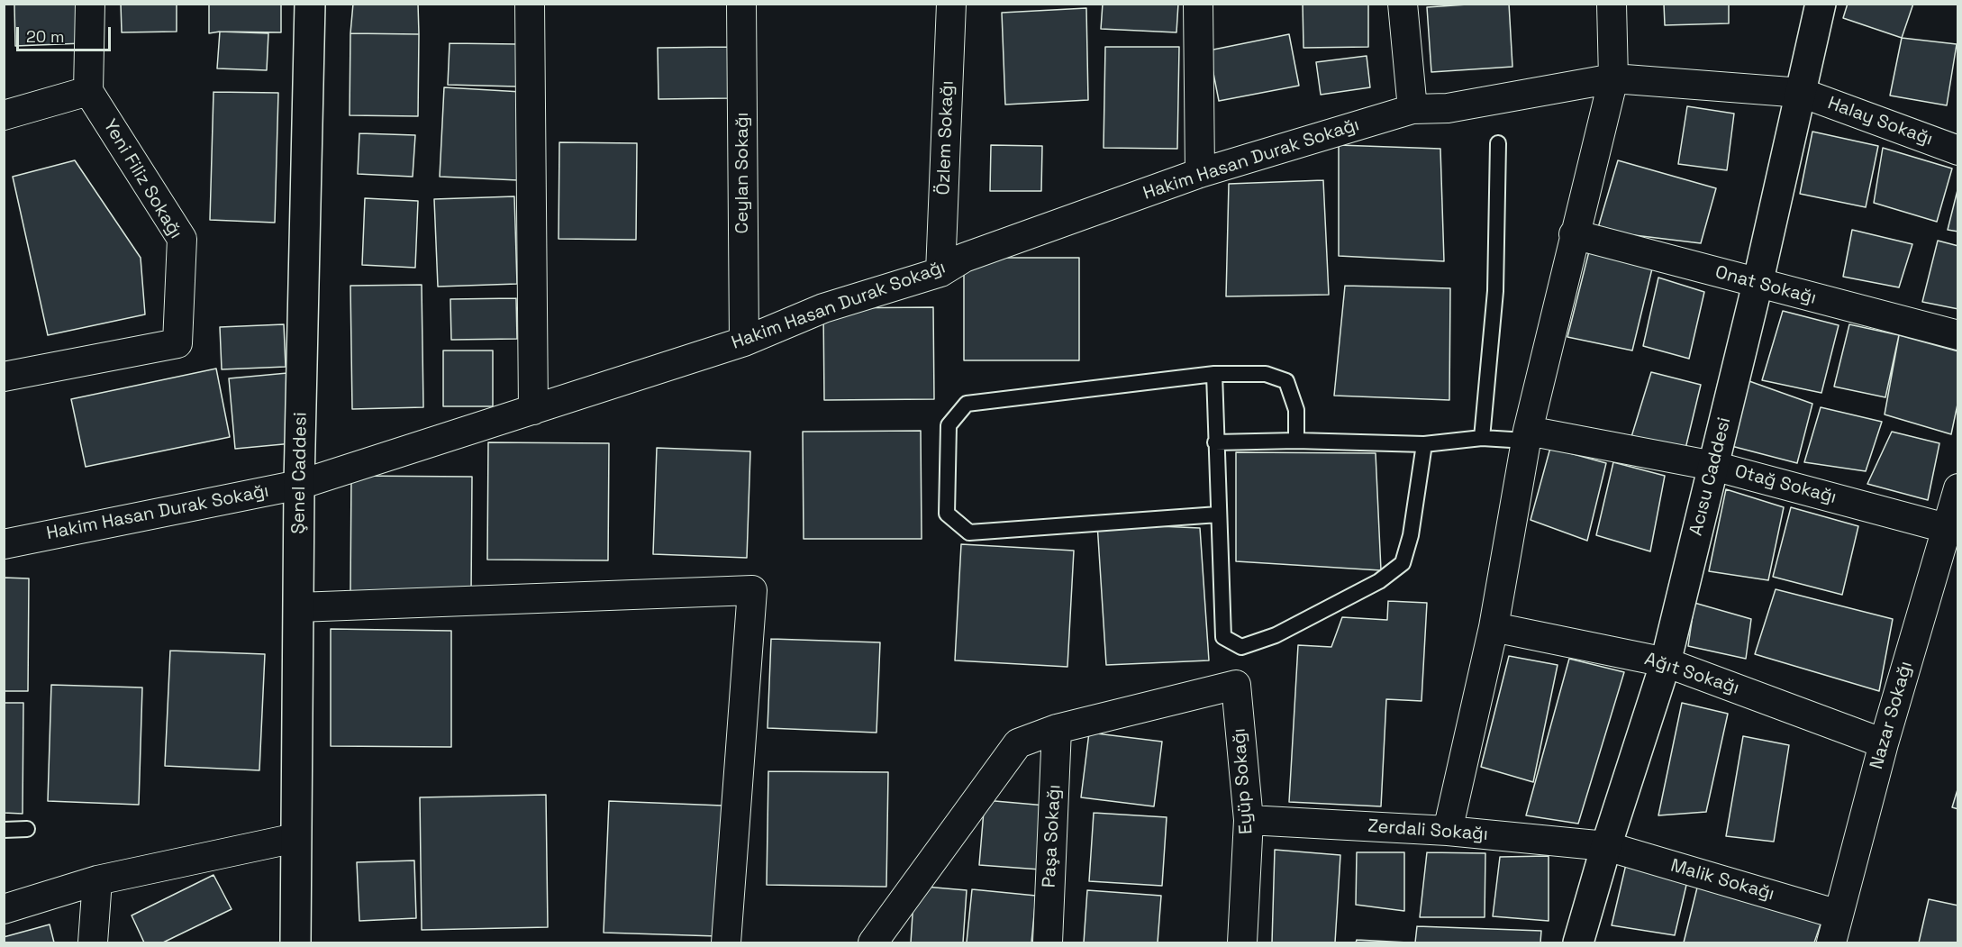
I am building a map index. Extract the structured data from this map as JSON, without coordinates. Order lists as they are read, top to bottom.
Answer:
{
  "streets": {
    "street": [
      "Halay Sokağı",
      "Özlem Sokağı",
      "Hakim Hasan Durak Sokağı",
      "Ceylan Sokağı",
      "Yeni Filiz Sokağı",
      "Onat Sokağı",
      "Şenel Caddesi",
      "Acısu Caddesi",
      "Otağ Sokağı",
      "Ağıt Sokağı",
      "Nazar Sokağı",
      "Eyüp Sokağı",
      "Zerdali Sokağı",
      "Paşa Sokağı",
      "Malik Sokağı"
    ]
  },
  "crossings": [
    ["Halay Sokağı", "Hakim Hasan Durak Sokağı"],
    ["Halay Sokağı", "Acısu Caddesi"],
    ["Özlem Sokağı", "Hakim Hasan Durak Sokağı"],
    ["Hakim Hasan Durak Sokağı", "Ceylan Sokağı"],
    ["Hakim Hasan Durak Sokağı", "Şenel Caddesi"],
    ["Hakim Hasan Durak Sokağı", "Acısu Caddesi"],
    ["Onat Sokağı", "Acısu Caddesi"],
    ["Acısu Caddesi", "Otağ Sokağı"],
    ["Acısu Caddesi", "Ağıt Sokağı"],
    ["Acısu Caddesi", "Zerdali Sokağı"],
    ["Acısu Caddesi", "Malik Sokağı"],
    ["Otağ Sokağı", "Nazar Sokağı"],
    ["Ağıt Sokağı", "Nazar Sokağı"],
    ["Nazar Sokağı", "Malik Sokağı"],
    ["Eyüp Sokağı", "Zerdali Sokağı"],
    ["Eyüp Sokağı", "Paşa Sokağı"],
    ["Zerdali Sokağı", "Malik Sokağı"]
  ],
  "scale_bar": "20 m"
}
